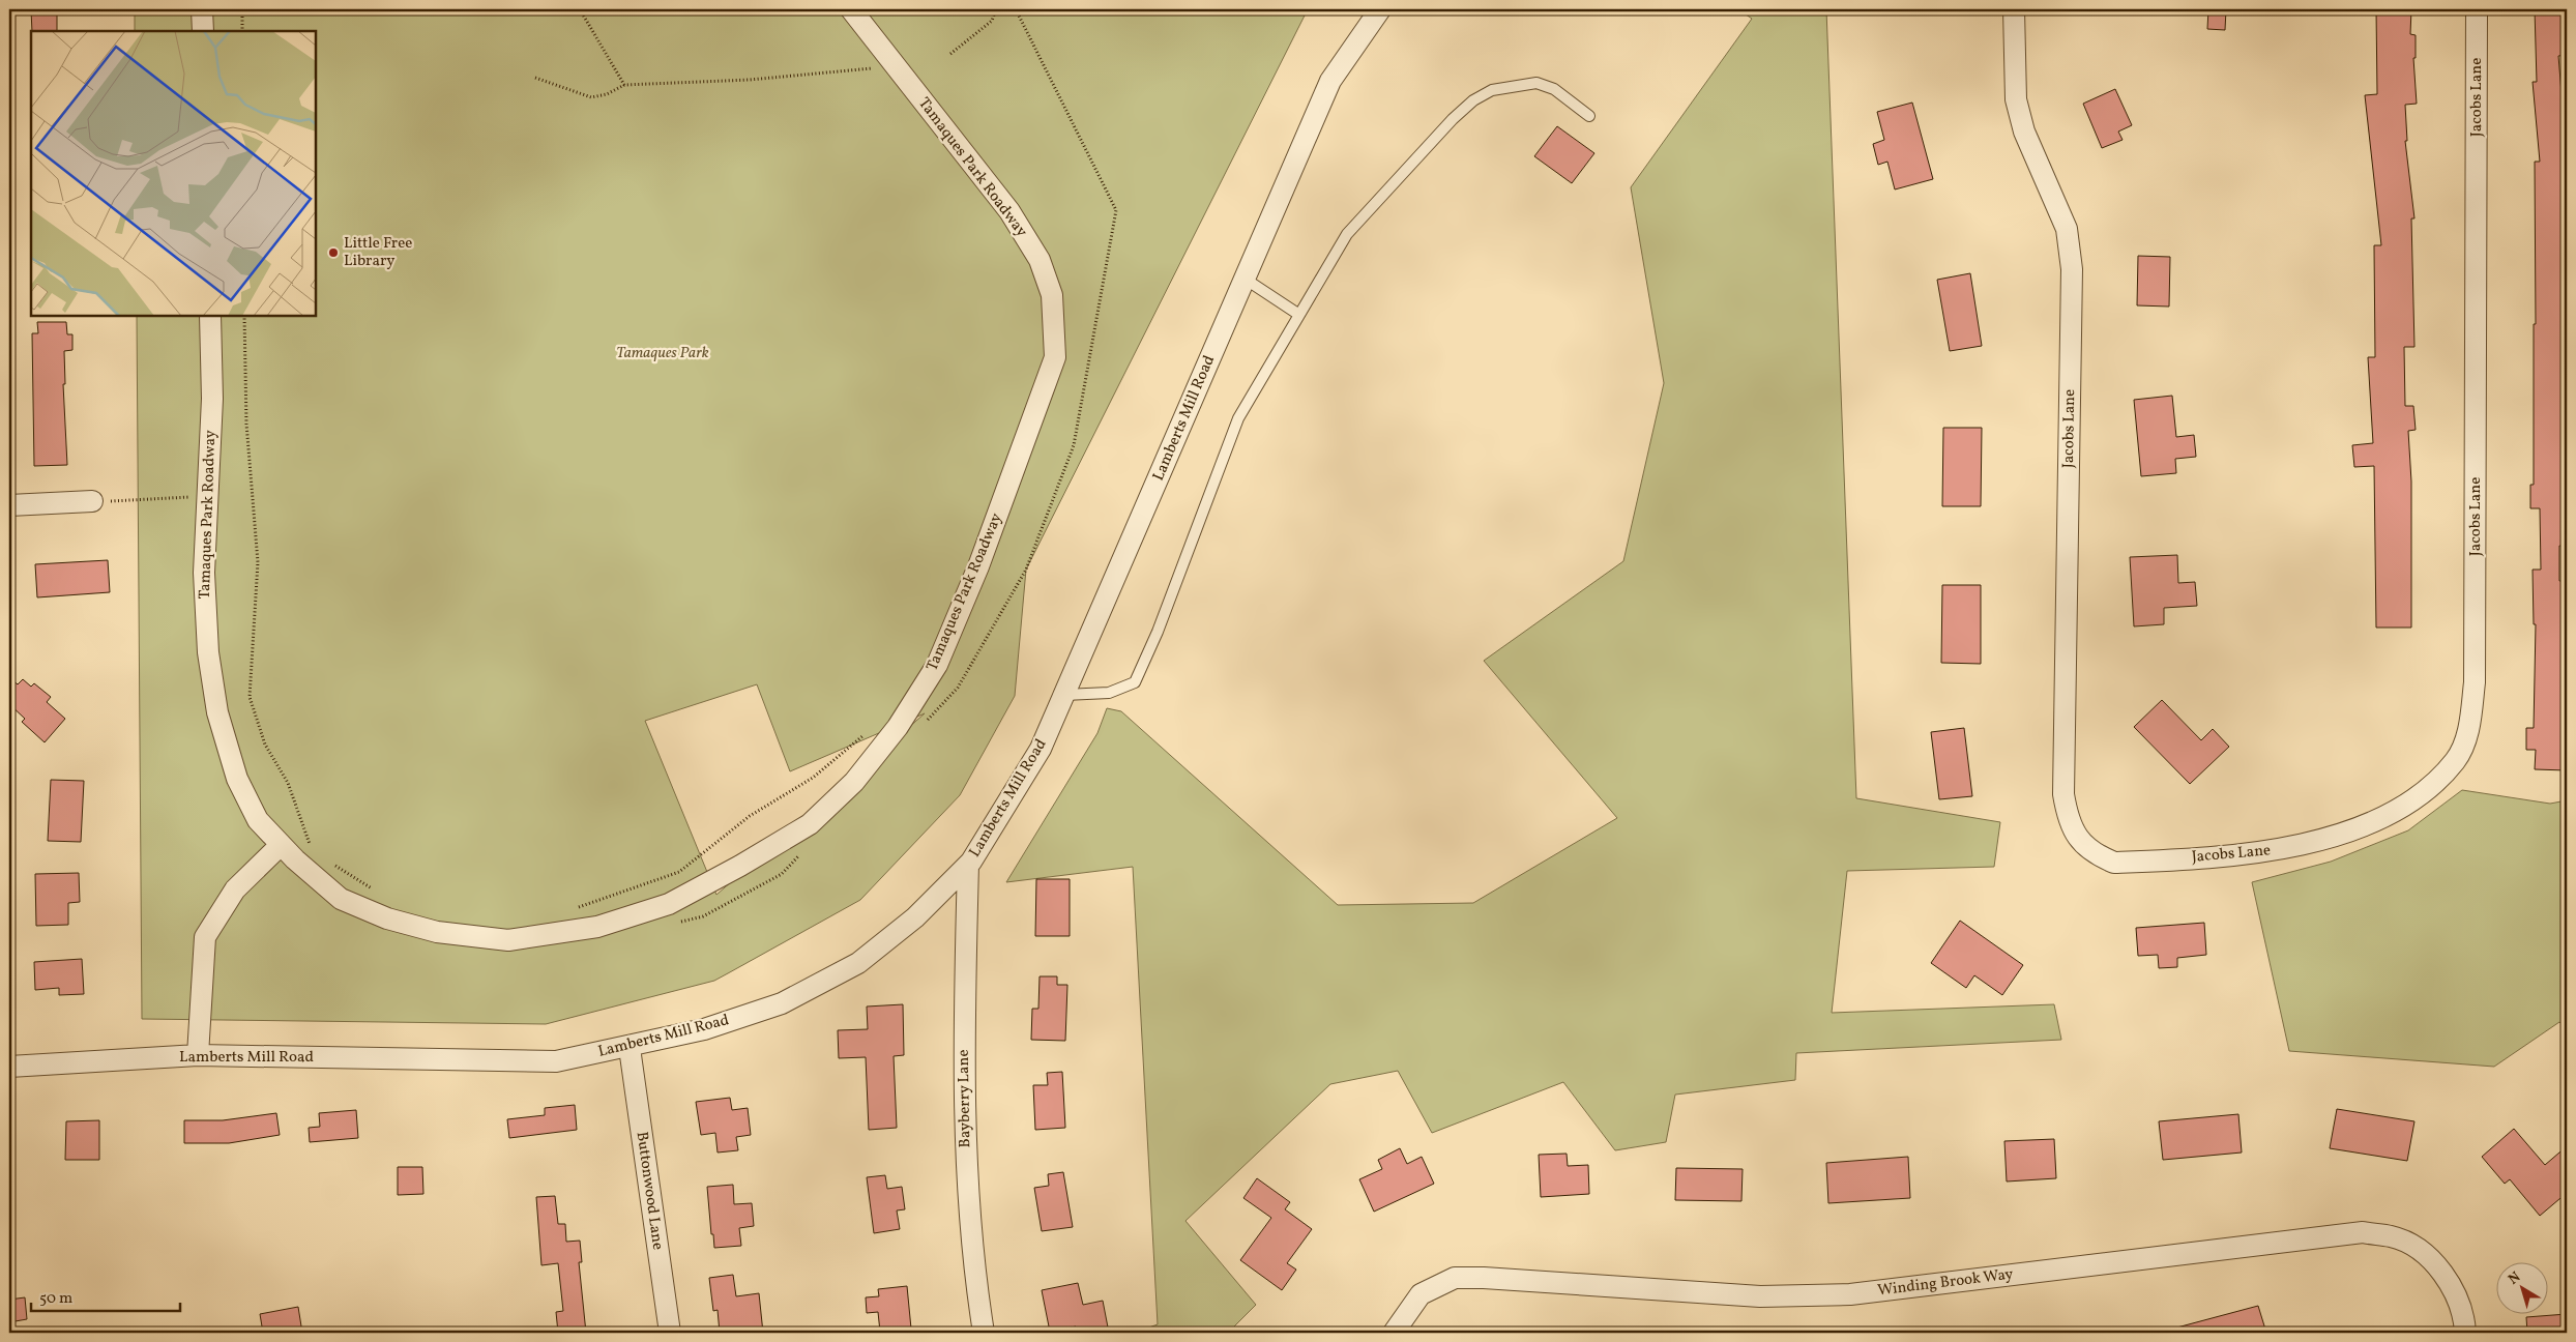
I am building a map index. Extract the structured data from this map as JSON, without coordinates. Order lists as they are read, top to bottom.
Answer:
{
  "streets": {
    "street": [
      "Jacobs Lane",
      "Tamaques Park Roadway",
      "Lamberts Mill Road",
      "Bayberry Lane",
      "Buttonwood Lane",
      "Winding Brook Way"
    ]
  },
  "crossings": [
    ["Lamberts Mill Road", "Bayberry Lane"],
    ["Lamberts Mill Road", "Buttonwood Lane"]
  ],
  "parks": ["Tamaques Park"],
  "places": ["Little Free Library"],
  "scale_bar": "50 m",
  "north": "top left"
}
